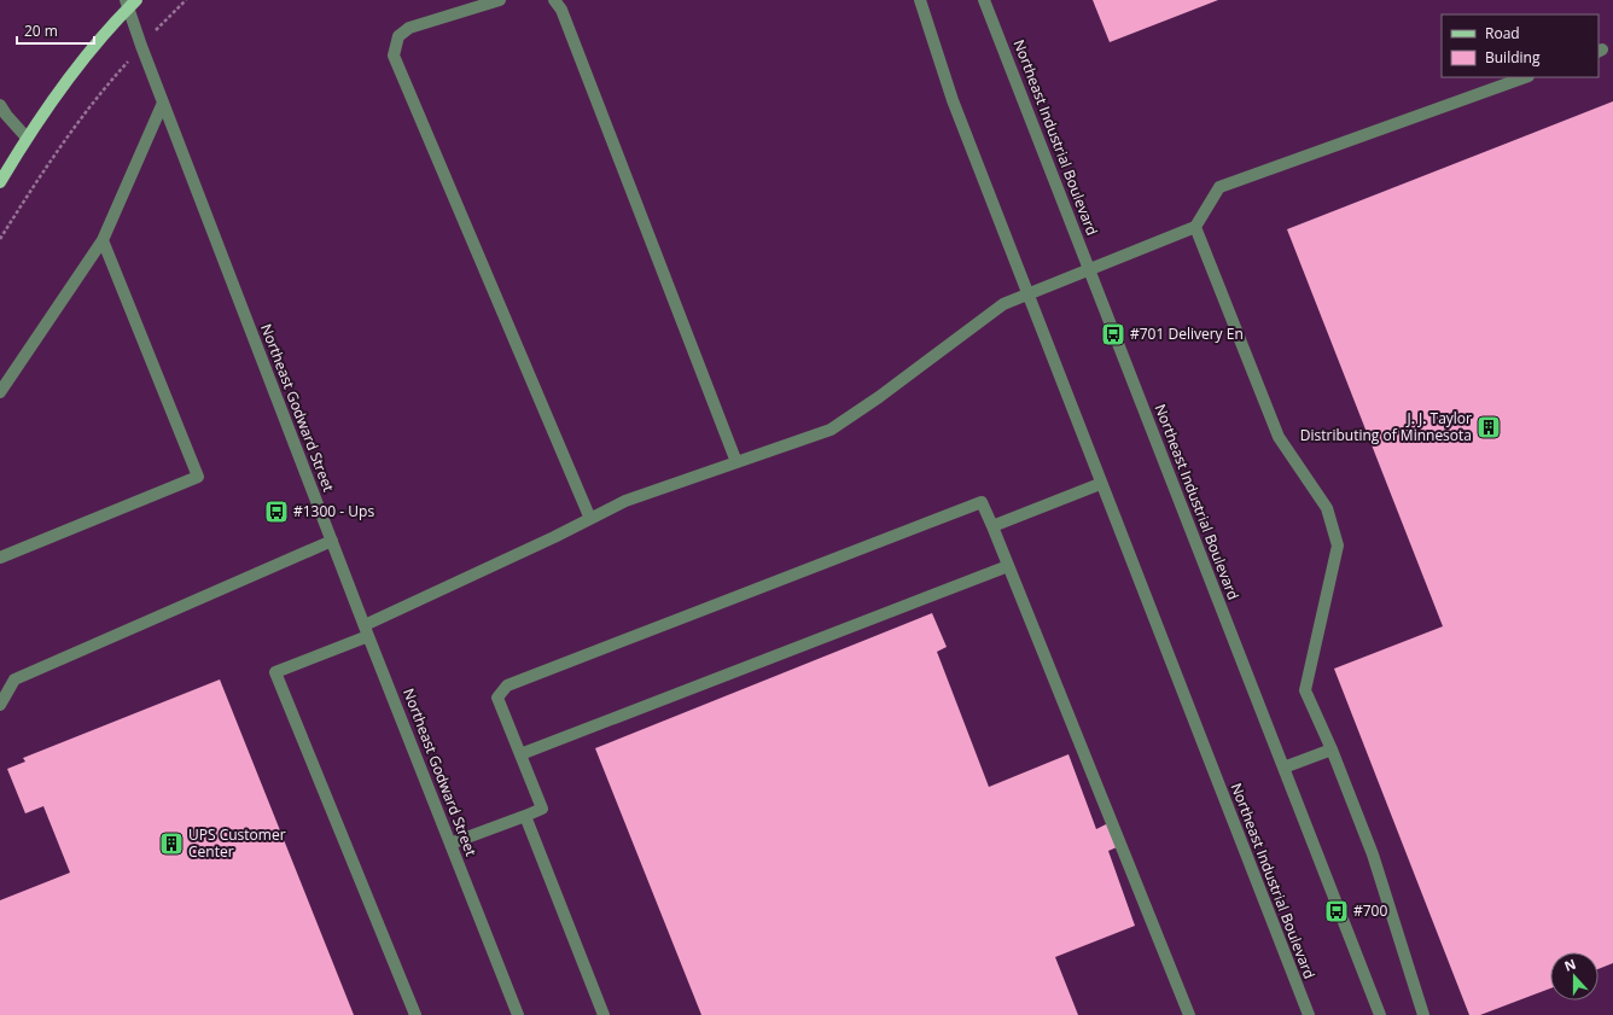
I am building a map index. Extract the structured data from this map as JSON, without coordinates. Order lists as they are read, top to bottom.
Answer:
{
  "streets": {
    "street": ["Northeast Industrial Boulevard", "Northeast Godward Street"]
  },
  "places": {
    "bus stop": ["#701 Delivery En", "#1300 - Ups", "#700"],
    "building": ["J. J. Taylor Distributing of Minnesota", "UPS Customer Center"]
  },
  "legend": ["Road", "Building"],
  "scale_bar": "20 m",
  "north": "top"
}
